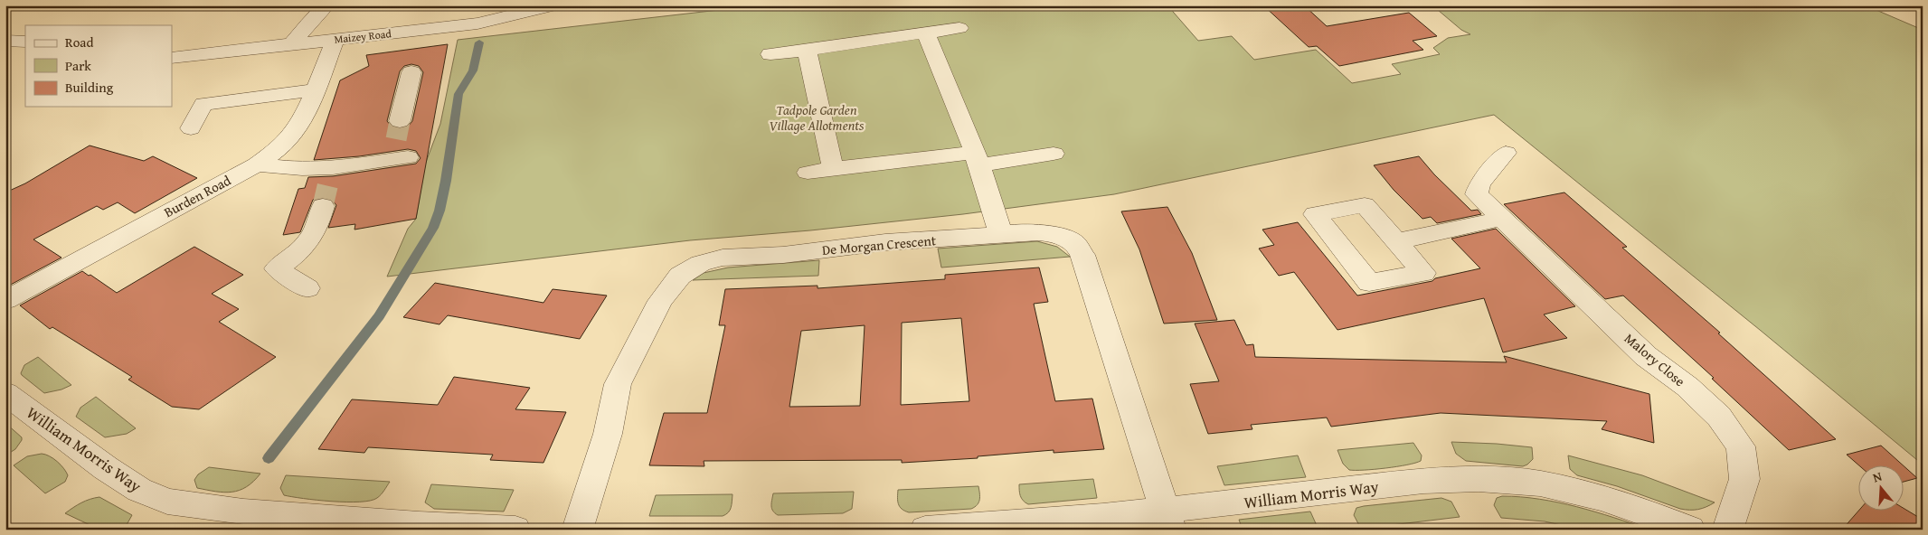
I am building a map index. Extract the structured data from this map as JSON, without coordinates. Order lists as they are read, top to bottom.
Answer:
{
  "streets": {
    "street": [
      "Maizey Road",
      "Burden Road",
      "De Morgan Crescent",
      "Malory Close",
      "William Morris Way"
    ]
  },
  "crossings": [
    ["Maizey Road", "Burden Road"],
    ["De Morgan Crescent", "William Morris Way"]
  ],
  "parks": ["Tadpole Garden Village Allotments"],
  "legend": ["Road", "Park", "Building"],
  "north": "top"
}
